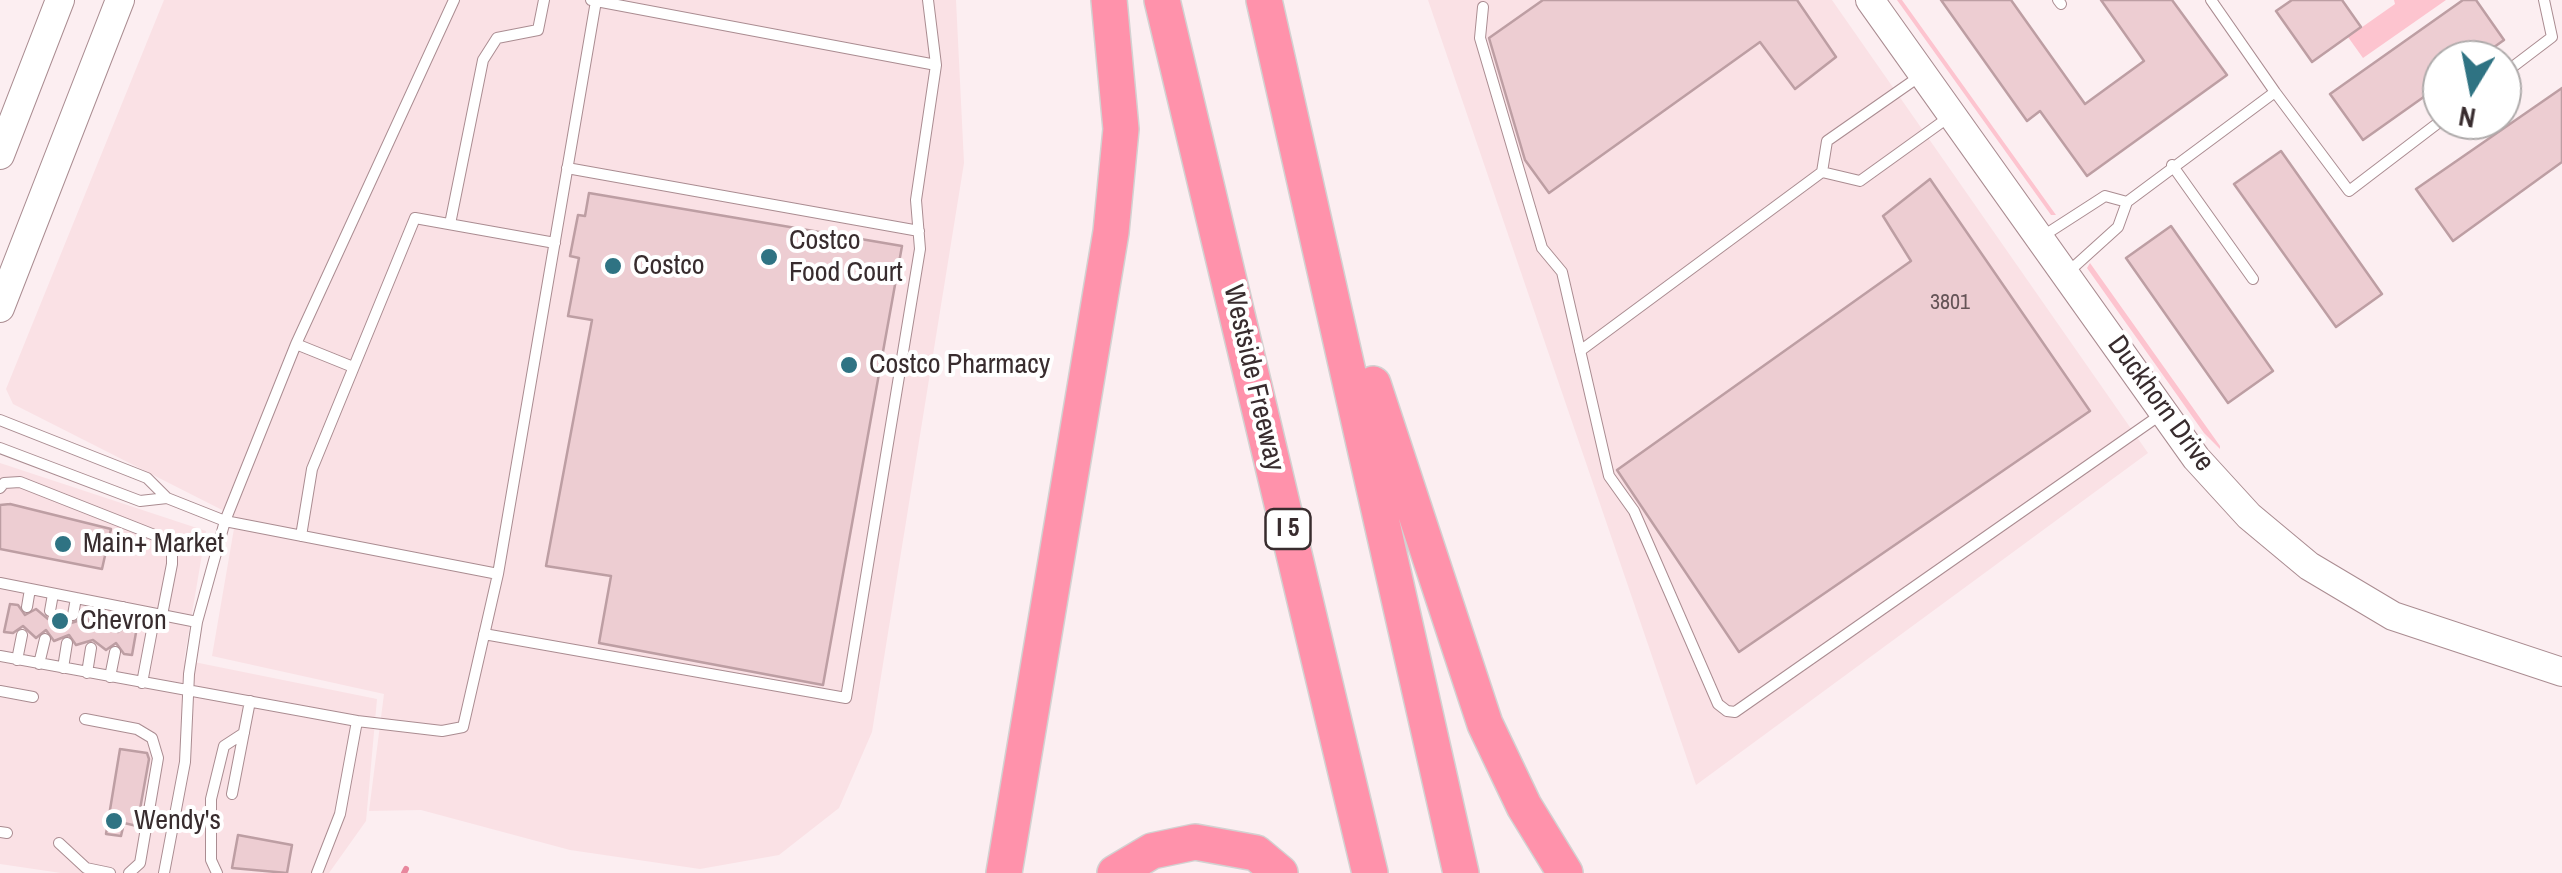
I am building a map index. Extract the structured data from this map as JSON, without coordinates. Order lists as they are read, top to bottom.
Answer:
{
  "streets": {
    "highway": ["Westside Freeway", "I 5"],
    "street": ["Duckhorn Drive"]
  },
  "places": [
    "Costco Food Court",
    "Costco",
    "Costco Pharmacy",
    "Main+ Market",
    "Chevron",
    "Wendy's"
  ],
  "house_numbers": ["3801"],
  "north": "bottom"
}
